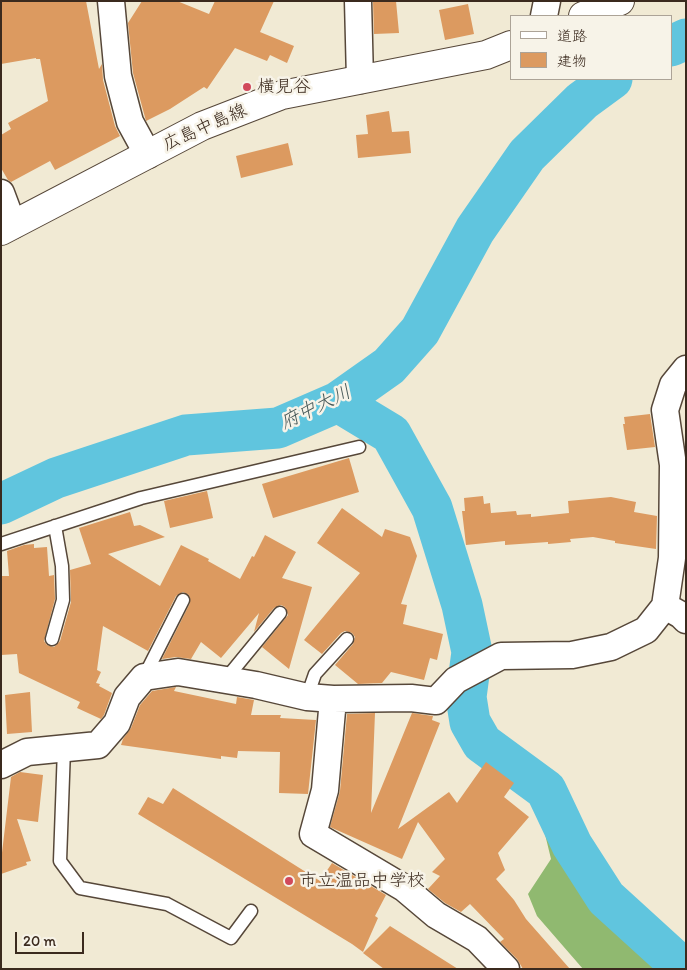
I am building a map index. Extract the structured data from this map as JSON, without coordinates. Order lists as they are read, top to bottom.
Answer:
{
  "streets": {
    "main road": ["広島中島線"]
  },
  "water": ["府中大川"],
  "places": ["横見谷", "市立温品中学校"],
  "legend": ["道路", "建物"],
  "scale_bar": "20 m"
}
